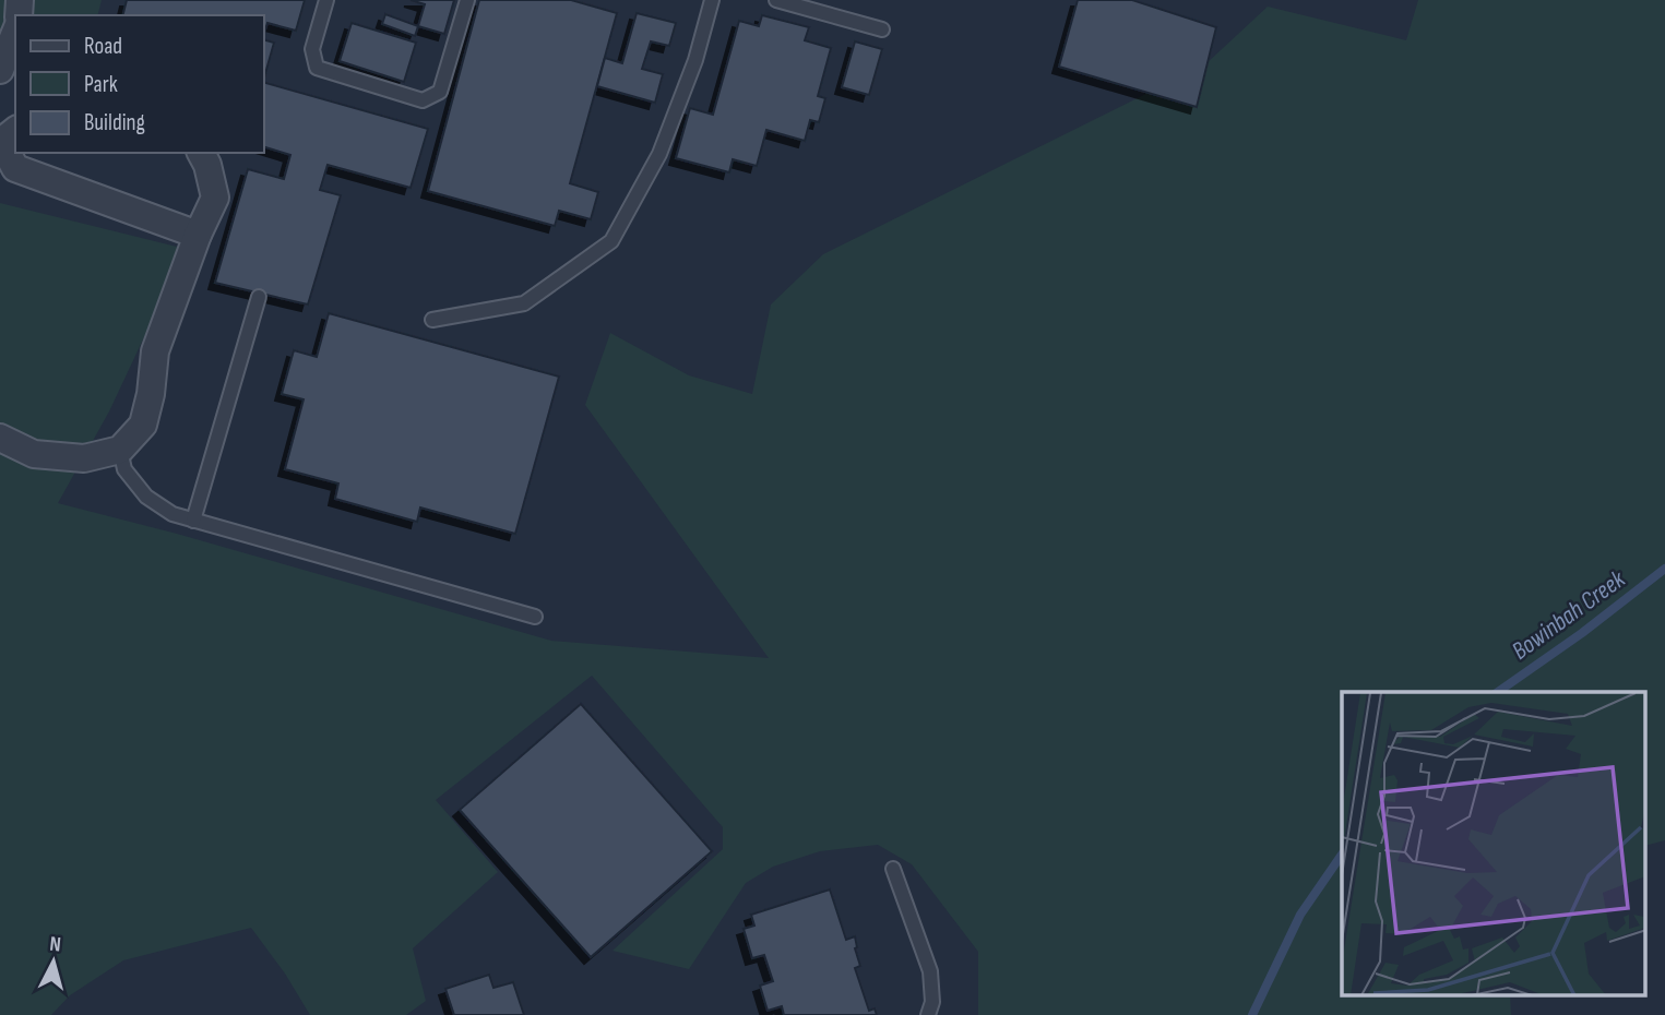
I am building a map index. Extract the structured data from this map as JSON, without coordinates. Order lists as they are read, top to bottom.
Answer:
{
  "water": ["Bowinbah Creek"],
  "legend": ["Road", "Park", "Building"],
  "north": "top"
}
